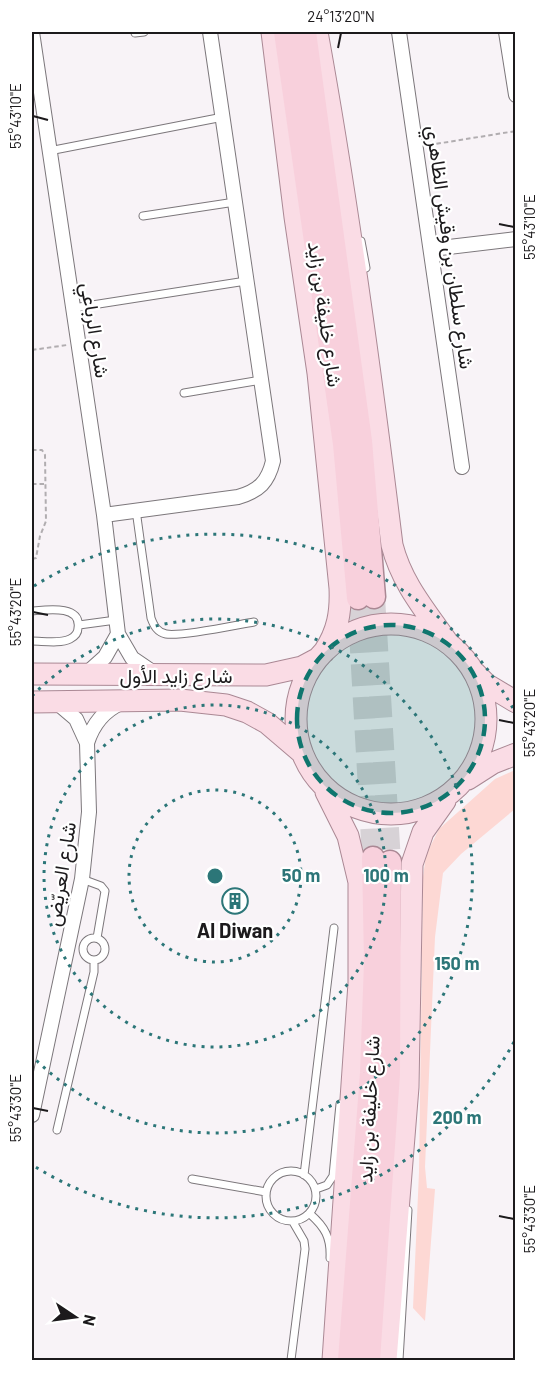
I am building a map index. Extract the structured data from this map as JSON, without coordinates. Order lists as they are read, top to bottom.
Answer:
{
  "streets": {
    "highway": ["شارع خليفة بن زايد"],
    "main road": ["شارع زايد الأول"],
    "street": ["شارع سلطان بن وقيش الظاهري", "شارع الرباعي", "شارع العريّض"]
  },
  "crossings": [
    ["شارع الرباعي", "شارع زايد الأول"],
    ["شارع زايد الأول", "شارع العريّض"]
  ],
  "places": {
    "building": ["Al Diwan"]
  },
  "north": "right",
  "coordinates": [
    "24°13'20\"N",
    "55°43'10\"E",
    "55°43'20\"E",
    "55°43'30\"E"
  ],
  "rings": [
    "50 m",
    "100 m",
    "150 m",
    "200 m"
  ]
}
